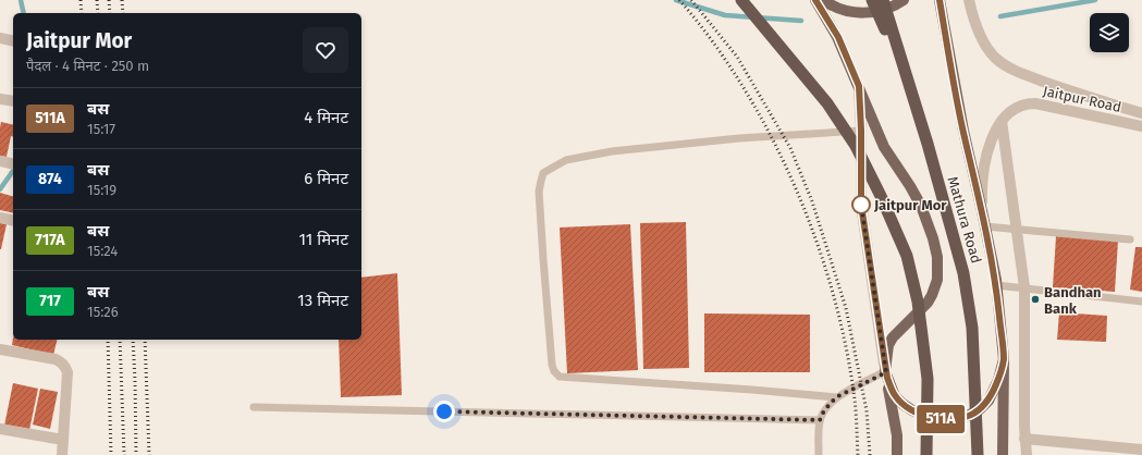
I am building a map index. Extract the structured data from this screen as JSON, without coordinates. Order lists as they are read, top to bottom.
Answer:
{
  "streets": {
    "highway": ["Mathura Road"],
    "street": ["Jaitpur Road"]
  },
  "places": ["Jaitpur Mor", "Bandhan Bank"],
  "lines": ["bus line 511A"],
  "page": {
    "on_map": "511A",
    "heading": ["Jaitpur Mor", "पैदल · 4 मिनट · 250 m"],
    "list": [
      {
        "mark": "511A",
        "name": "बस",
        "note": "15:17",
        "value": "4 मिनट"
      },
      {
        "mark": "874",
        "name": "बस",
        "note": "15:19",
        "value": "6 मिनट"
      },
      {
        "mark": "717A",
        "name": "बस",
        "note": "15:24",
        "value": "11 मिनट"
      },
      {
        "mark": "717",
        "name": "बस",
        "note": "15:26",
        "value": "13 मिनट"
      }
    ]
  }
}
